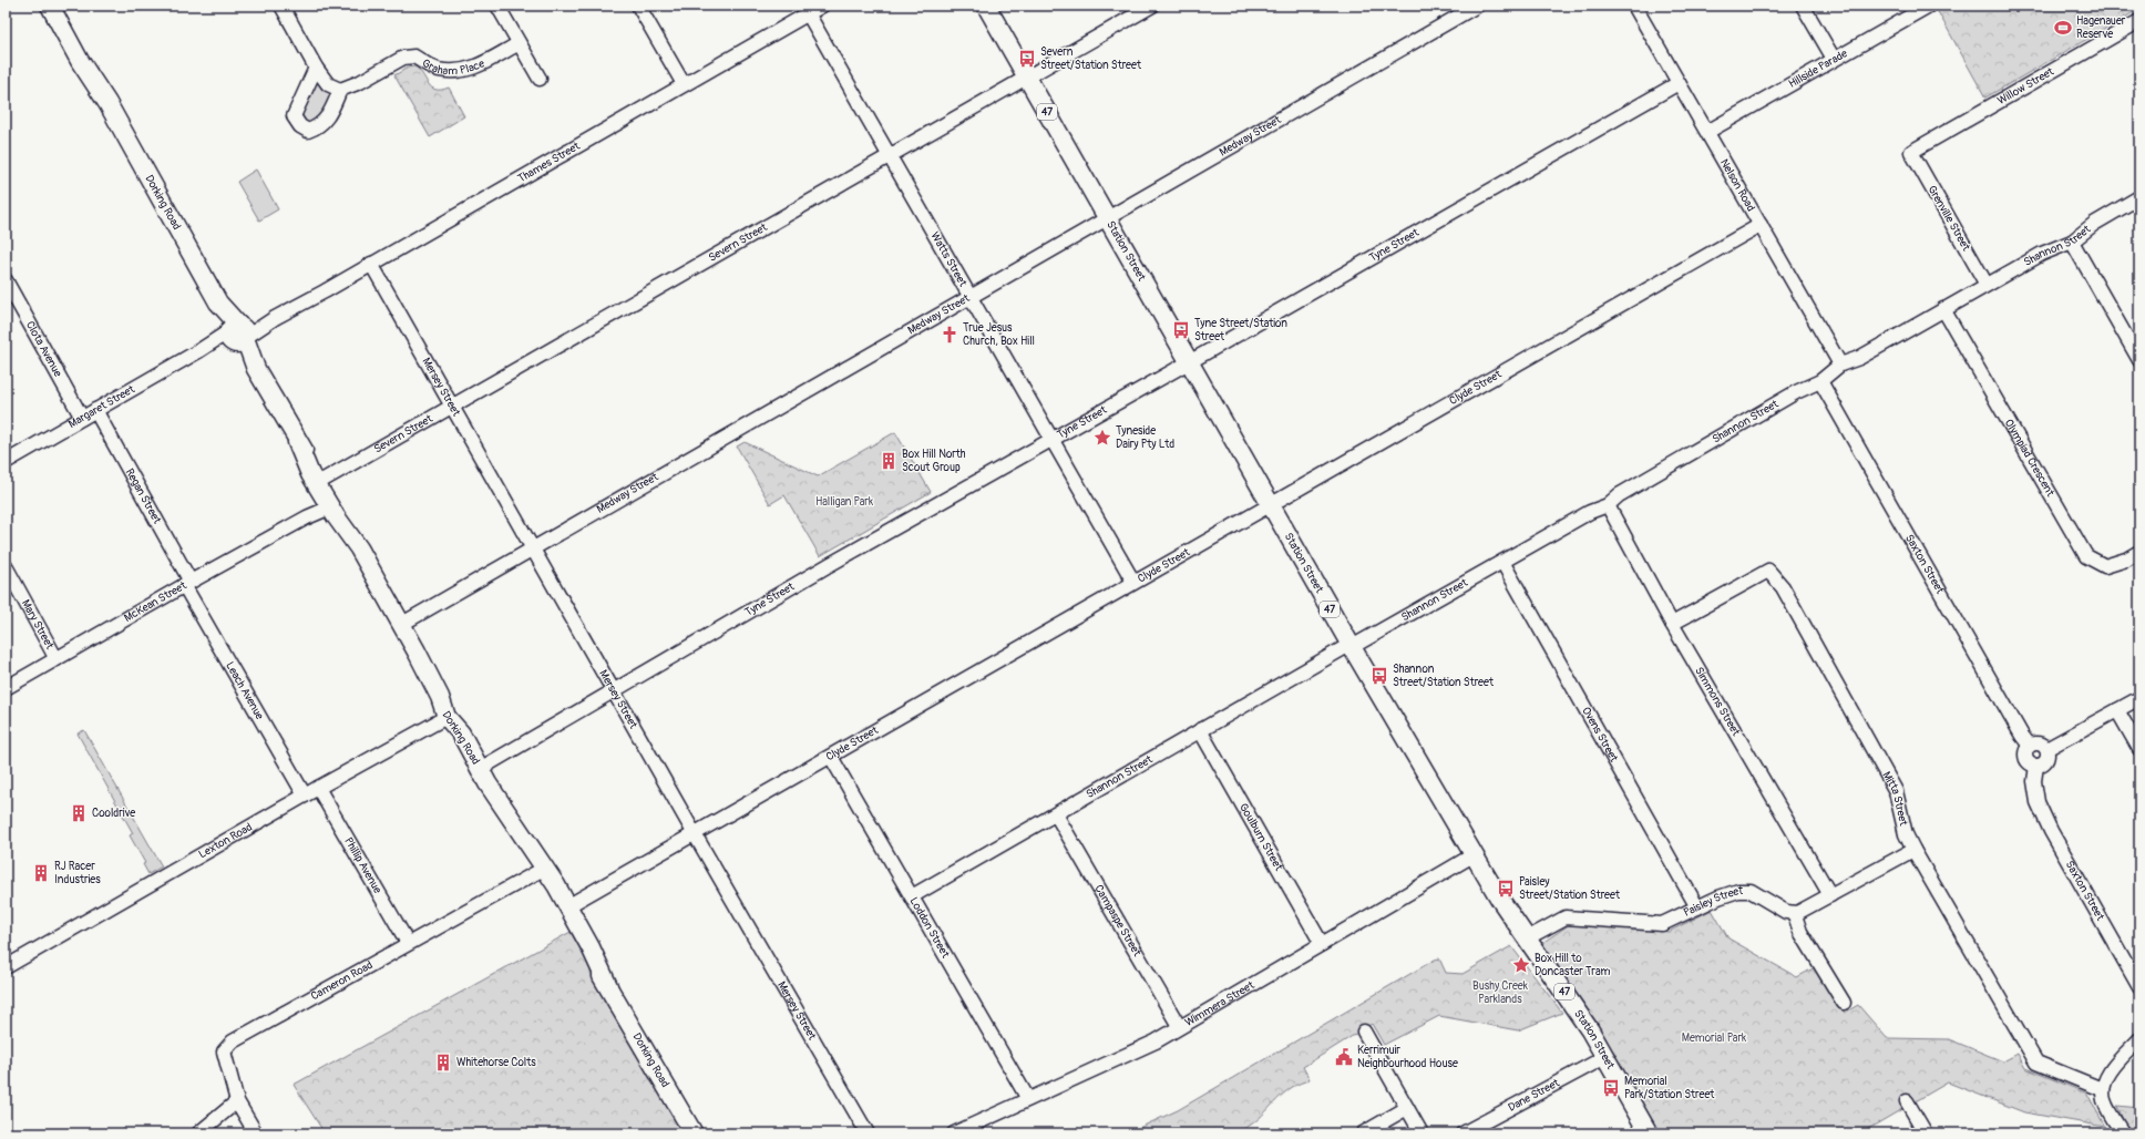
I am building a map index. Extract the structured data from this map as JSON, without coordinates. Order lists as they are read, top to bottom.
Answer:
{
  "streets": {
    "main road": ["47", "Dorking Road", "Station Street"],
    "street": [
      "Graham Place",
      "Hillside Parade",
      "Willow Street",
      "Medway Street",
      "Thames Street",
      "Nelson Road",
      "Grenville Street",
      "Severn Street",
      "Tyne Street",
      "Shannon Street",
      "Watts Street",
      "Clota Avenue",
      "Mersey Street",
      "Clyde Street",
      "Margaret Street",
      "Olympiad Crescent",
      "Regan Street",
      "Saxton Street",
      "McKean Street",
      "Mary Street",
      "Leach Avenue",
      "Simmons Street",
      "Ovens Street",
      "Mitta Street",
      "Goulburn Street",
      "Lexton Road",
      "Phillip Avenue",
      "Paisley Street",
      "Campaspe Street",
      "Loddon Street",
      "Cameron Road",
      "Wimmera Street",
      "Dane Street"
    ]
  },
  "crossings": [
    ["Hillside Parade", "Nelson Road"],
    ["Willow Street", "Grenville Street"],
    ["Medway Street", "Dorking Road"],
    ["Medway Street", "Station Street"],
    ["Medway Street", "Watts Street"],
    ["Medway Street", "Mersey Street"],
    ["Thames Street", "Dorking Road"],
    ["Thames Street", "Watts Street"],
    ["Thames Street", "Mersey Street"],
    ["Thames Street", "Margaret Street"],
    ["Nelson Road", "Tyne Street"],
    ["Nelson Road", "Shannon Street"],
    ["Nelson Road", "Clyde Street"],
    ["Dorking Road", "Severn Street"],
    ["Dorking Road", "Tyne Street"],
    ["Dorking Road", "Clyde Street"],
    ["Dorking Road", "Margaret Street"],
    ["Dorking Road", "McKean Street"],
    ["Dorking Road", "Lexton Road"],
    ["Dorking Road", "Cameron Road"],
    ["Grenville Street", "Shannon Street"],
    ["Severn Street", "Station Street"],
    ["Severn Street", "Watts Street"],
    ["Severn Street", "Mersey Street"],
    ["Tyne Street", "Station Street"],
    ["Tyne Street", "Watts Street"],
    ["Tyne Street", "Mersey Street"],
    ["Shannon Street", "Station Street"],
    ["Shannon Street", "Olympiad Crescent"],
    ["Shannon Street", "Saxton Street"],
    ["Shannon Street", "Simmons Street"],
    ["Shannon Street", "Ovens Street"],
    ["Shannon Street", "Goulburn Street"],
    ["Shannon Street", "Campaspe Street"],
    ["Shannon Street", "Loddon Street"],
    ["Station Street", "Clyde Street"],
    ["Station Street", "Paisley Street"],
    ["Station Street", "Wimmera Street"],
    ["Station Street", "Dane Street"],
    ["Watts Street", "Clyde Street"],
    ["Clota Avenue", "Margaret Street"],
    ["Mersey Street", "Clyde Street"],
    ["Clyde Street", "Loddon Street"],
    ["Margaret Street", "Regan Street"],
    ["Regan Street", "McKean Street"],
    ["Regan Street", "Leach Avenue"],
    ["McKean Street", "Mary Street"],
    ["McKean Street", "Leach Avenue"],
    ["Leach Avenue", "Lexton Road"],
    ["Simmons Street", "Mitta Street"],
    ["Ovens Street", "Paisley Street"],
    ["Goulburn Street", "Wimmera Street"],
    ["Lexton Road", "Phillip Avenue"],
    ["Phillip Avenue", "Cameron Road"],
    ["Campaspe Street", "Wimmera Street"],
    ["Loddon Street", "Wimmera Street"]
  ],
  "parks": ["Halligan Park", "Bushy Creek Parklands", "Memorial Park"],
  "places": {
    "sports": ["Hagenauer Reserve"],
    "bus stop": [
      "Severn Street/Station Street",
      "Tyne Street/Station Street",
      "Shannon Street/Station Street",
      "Paisley Street/Station Street",
      "Memorial Park/Station Street"
    ],
    "church": ["True Jesus Church, Box Hill"],
    "place": ["Tyneside Dairy Pty Ltd", "Box Hill to Doncaster Tram"],
    "building": [
      "Box Hill North Scout Group",
      "Cooldrive",
      "RJ Racer Industries",
      "Whitehorse Colts"
    ],
    "public building": ["Kerrimuir Neighbourhood House"]
  }
}
